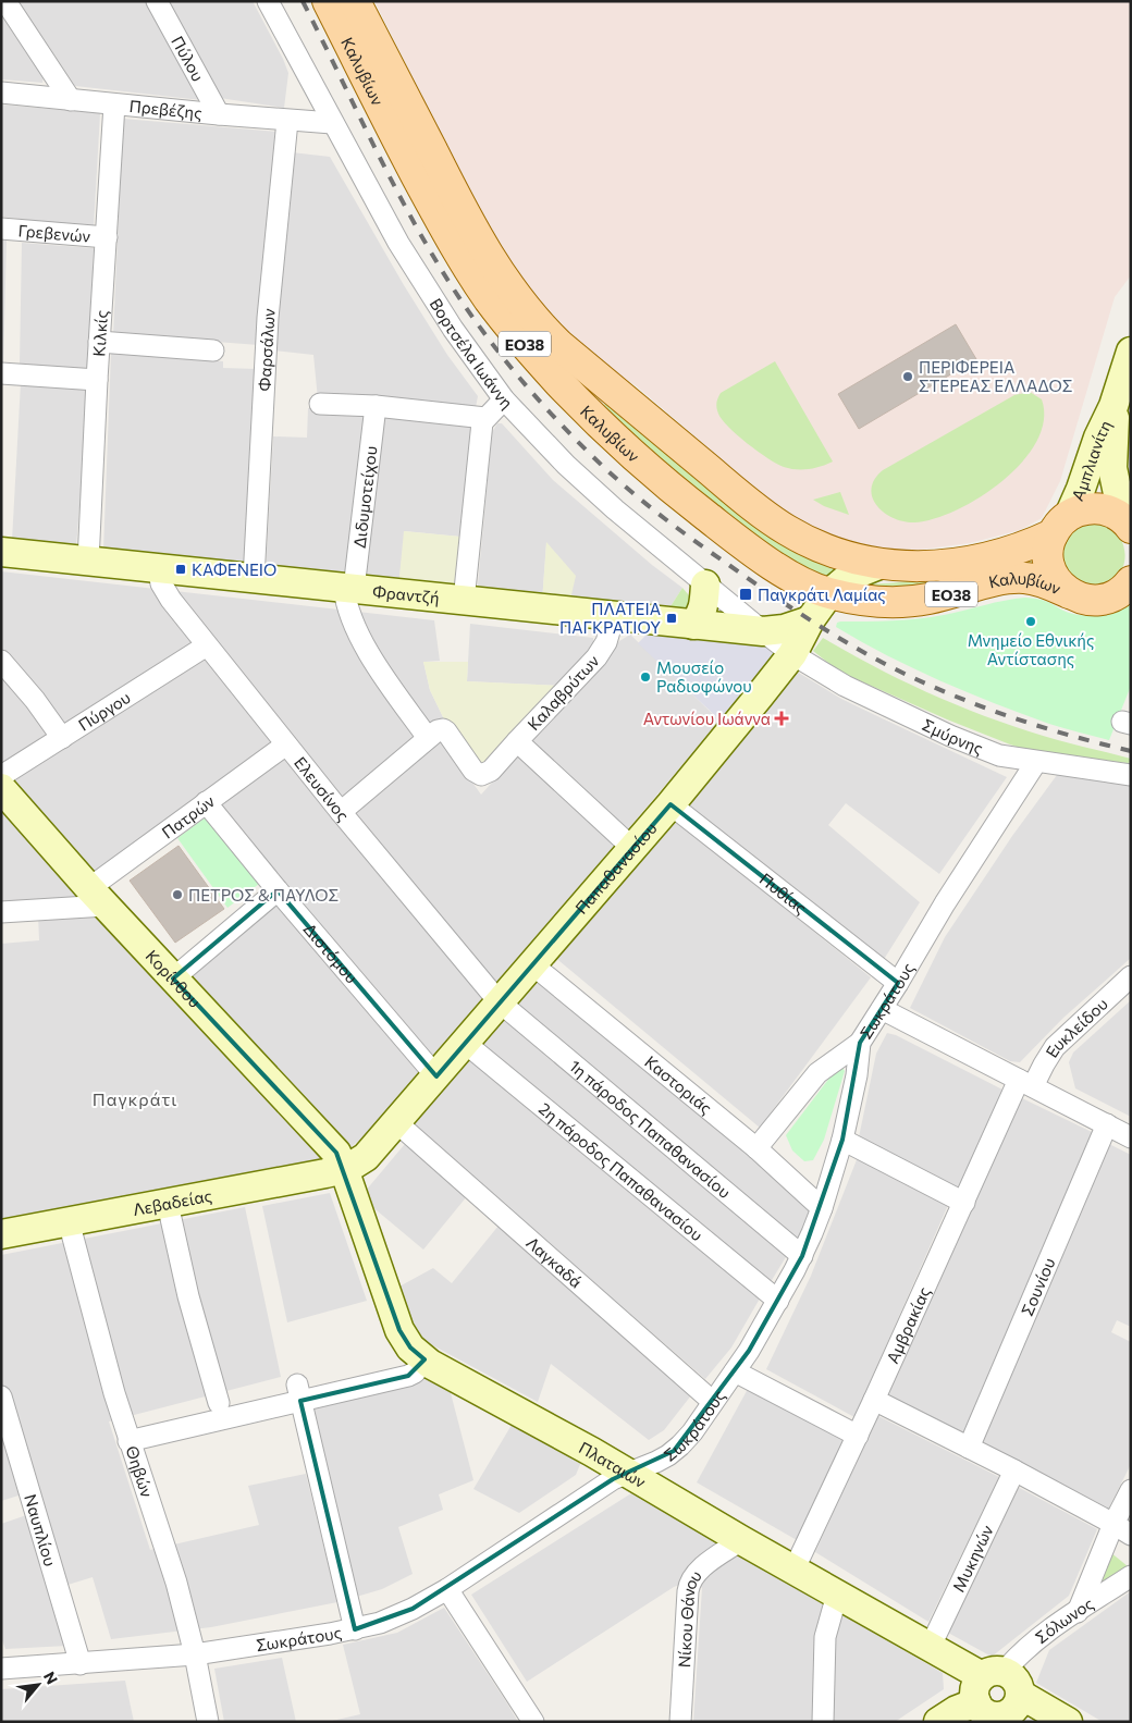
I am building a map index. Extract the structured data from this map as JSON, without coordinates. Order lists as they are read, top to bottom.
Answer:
{
  "streets": {
    "main road": [
      "Καλυβίων",
      "ΕΟ38",
      "Αμπλιανίτη",
      "Φραντζή",
      "Παπαθανασίου",
      "Κορίνθου",
      "Λεβαδείας",
      "Πλαταιών",
      "Σόλωνος"
    ],
    "street": [
      "Πύλου",
      "Πρεβέζης",
      "Γρεβενών",
      "Κιλκίς",
      "Φαρσάλων",
      "Βορτσέλα Ιωάννη",
      "Διδυμοτείχου",
      "Καλαβρύτων",
      "Πύργου",
      "Σμύρνης",
      "Ελευσίνος",
      "Πατρών",
      "Πυθίας",
      "Διστόμου",
      "Σωκράτους",
      "Ευκλείδου",
      "Καστοριάς",
      "1η πάροδος Παπαθανασίου",
      "2η πάροδος Παπαθανασίου",
      "Λαγκαδά",
      "Σουνίου",
      "Αμβρακίας",
      "Θηβών",
      "Ναυπλίου",
      "Μυκηνών",
      "Νίκου Θάνου"
    ]
  },
  "crossings": [
    ["Πύλου", "Πρεβέζης"],
    ["Καλυβίων", "ΕΟ38"],
    ["Καλυβίων", "Αμπλιανίτη"],
    ["Καλυβίων", "Παπαθανασίου"],
    ["Πρεβέζης", "Κιλκίς"],
    ["Πρεβέζης", "Φαρσάλων"],
    ["Πρεβέζης", "Βορτσέλα Ιωάννη"],
    ["Γρεβενών", "Κιλκίς"],
    ["Κιλκίς", "Φραντζή"],
    ["ΕΟ38", "Αμπλιανίτη"],
    ["Φαρσάλων", "Φραντζή"],
    ["Βορτσέλα Ιωάννη", "Φραντζή"],
    ["Βορτσέλα Ιωάννη", "Σμύρνης"],
    ["Διδυμοτείχου", "Φραντζή"],
    ["Φραντζή", "Καλαβρύτων"],
    ["Φραντζή", "Σμύρνης"],
    ["Φραντζή", "Ελευσίνος"],
    ["Φραντζή", "Παπαθανασίου"],
    ["Καλαβρύτων", "Παπαθανασίου"],
    ["Πύργου", "Ελευσίνος"],
    ["Σμύρνης", "Παπαθανασίου"],
    ["Σμύρνης", "Σωκράτους"],
    ["Ελευσίνος", "Πατρών"],
    ["Ελευσίνος", "Παπαθανασίου"],
    ["Ελευσίνος", "1η πάροδος Παπαθανασίου"],
    ["Πατρών", "Διστόμου"],
    ["Πατρών", "Κορίνθου"],
    ["Παπαθανασίου", "Πυθίας"],
    ["Παπαθανασίου", "Διστόμου"],
    ["Παπαθανασίου", "Κορίνθου"],
    ["Παπαθανασίου", "Καστοριάς"],
    ["Παπαθανασίου", "1η πάροδος Παπαθανασίου"],
    ["Παπαθανασίου", "2η πάροδος Παπαθανασίου"],
    ["Παπαθανασίου", "Λεβαδείας"],
    ["Παπαθανασίου", "Λαγκαδά"],
    ["Παπαθανασίου", "Πλαταιών"],
    ["Πυθίας", "Σωκράτους"],
    ["Κορίνθου", "Λεβαδείας"],
    ["Κορίνθου", "Πλαταιών"],
    ["Σωκράτους", "Καστοριάς"],
    ["Σωκράτους", "1η πάροδος Παπαθανασίου"],
    ["Σωκράτους", "2η πάροδος Παπαθανασίου"],
    ["Σωκράτους", "Λαγκαδά"],
    ["Σωκράτους", "Πλαταιών"],
    ["Σωκράτους", "Θηβών"],
    ["Σωκράτους", "Ναυπλίου"],
    ["Ευκλείδου", "Αμβρακίας"],
    ["Λεβαδείας", "Πλαταιών"],
    ["Λεβαδείας", "Θηβών"],
    ["Αμβρακίας", "Πλαταιών"],
    ["Πλαταιών", "Μυκηνών"],
    ["Πλαταιών", "Νίκου Θάνου"],
    ["Πλαταιών", "Σόλωνος"]
  ],
  "districts": ["Παγκράτι"],
  "places": {
    "other": [
      "ΠΕΡΙΦΕΡΕΙΑ ΣΤΕΡΕΑΣ ΕΛΛΑΔΟΣ",
      "Μνημείο Εθνικής Αντίστασης",
      "Μουσείο Ραδιοφώνου",
      "ΠΕΤΡΟΣ & ΠΑΥΛΟΣ"
    ],
    "transit": ["ΚΑΦΕΝΕΙΟ", "Παγκράτι Λαμίας", "ΠΛΑΤΕΙΑ ΠΑΓΚΡΑΤΙΟΥ"],
    "health": ["Αντωνίου Ιωάννα"]
  },
  "north": "top right"
}
